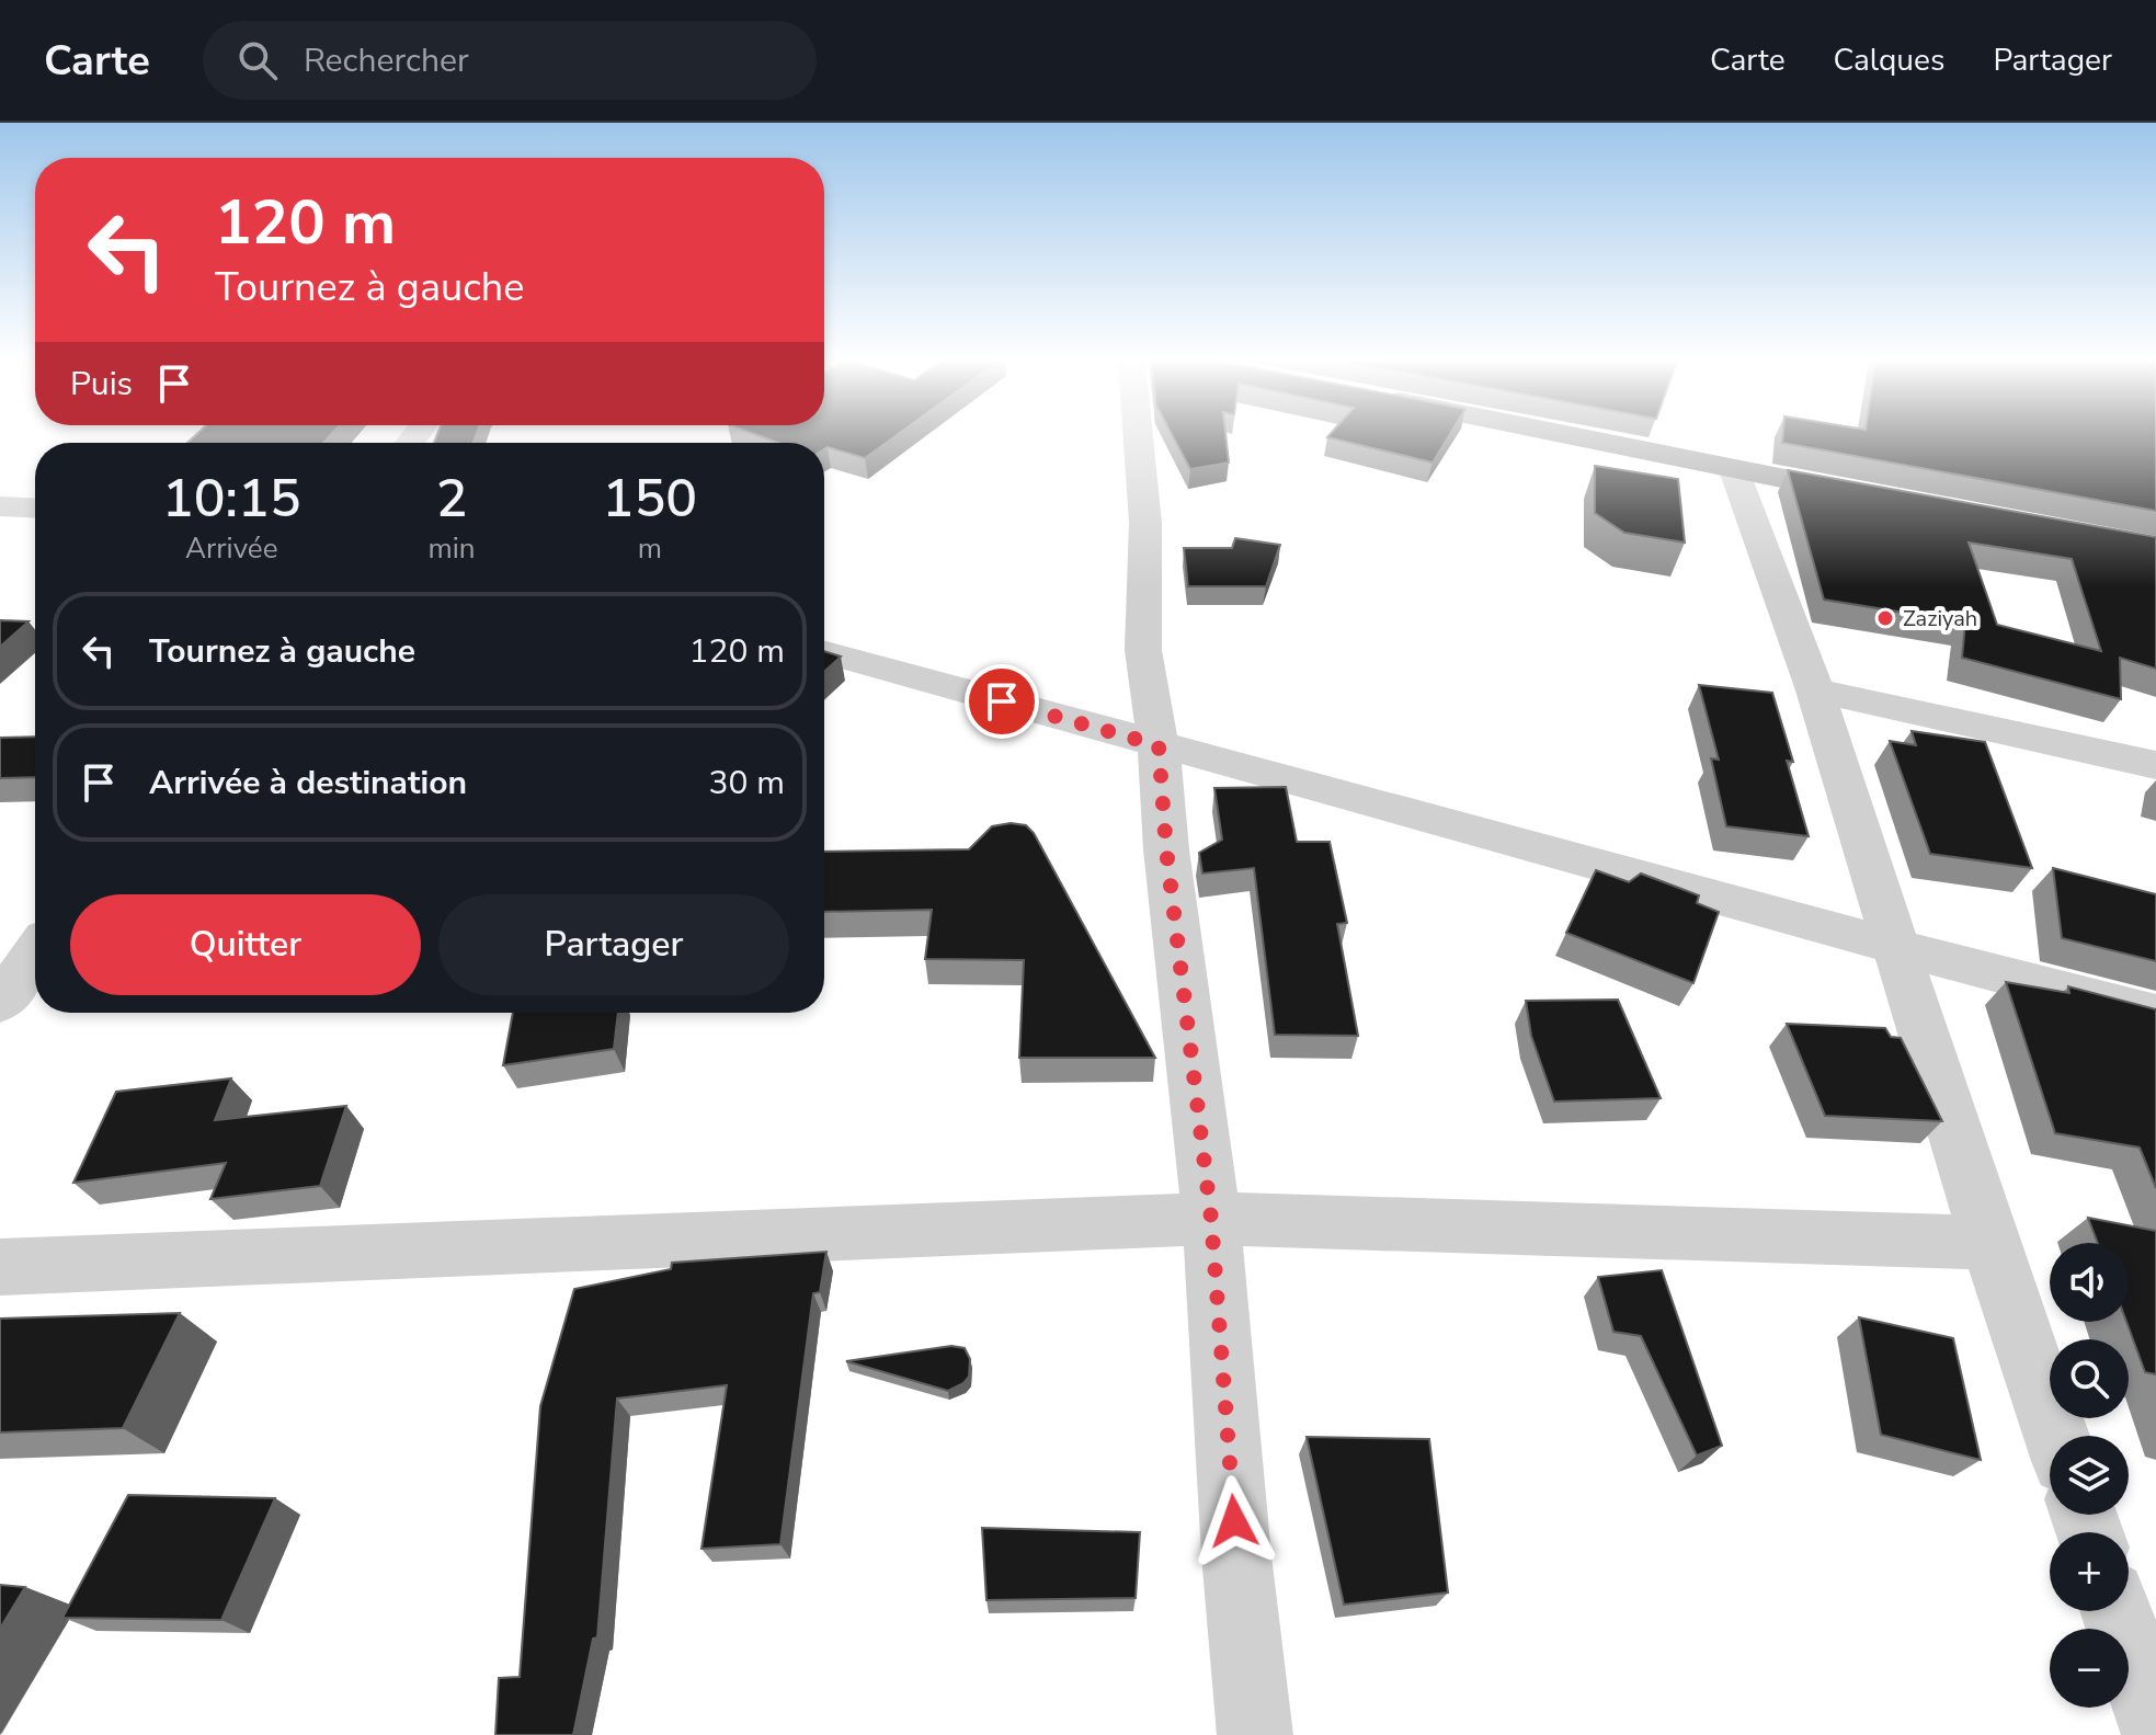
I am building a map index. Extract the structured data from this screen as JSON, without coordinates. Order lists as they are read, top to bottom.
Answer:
{
  "places": ["Zaziyah"],
  "page": {
    "header": "Carte",
    "search": "Rechercher",
    "nav": ["Carte", "Calques", "Partager"],
    "turn": ["120 m", "Tournez à gauche"],
    "then": "Puis",
    "eta": [
      "10:15",
      "Arrivée",
      "2",
      "min",
      "150",
      "m"
    ],
    "list": [
      {
        "name": "Tournez à gauche",
        "value": "120 m"
      },
      {
        "name": "Arrivée à destination",
        "value": "30 m"
      }
    ],
    "buttons": ["Quitter", "Partager"],
    "map_buttons": ["+", "−"]
  }
}
